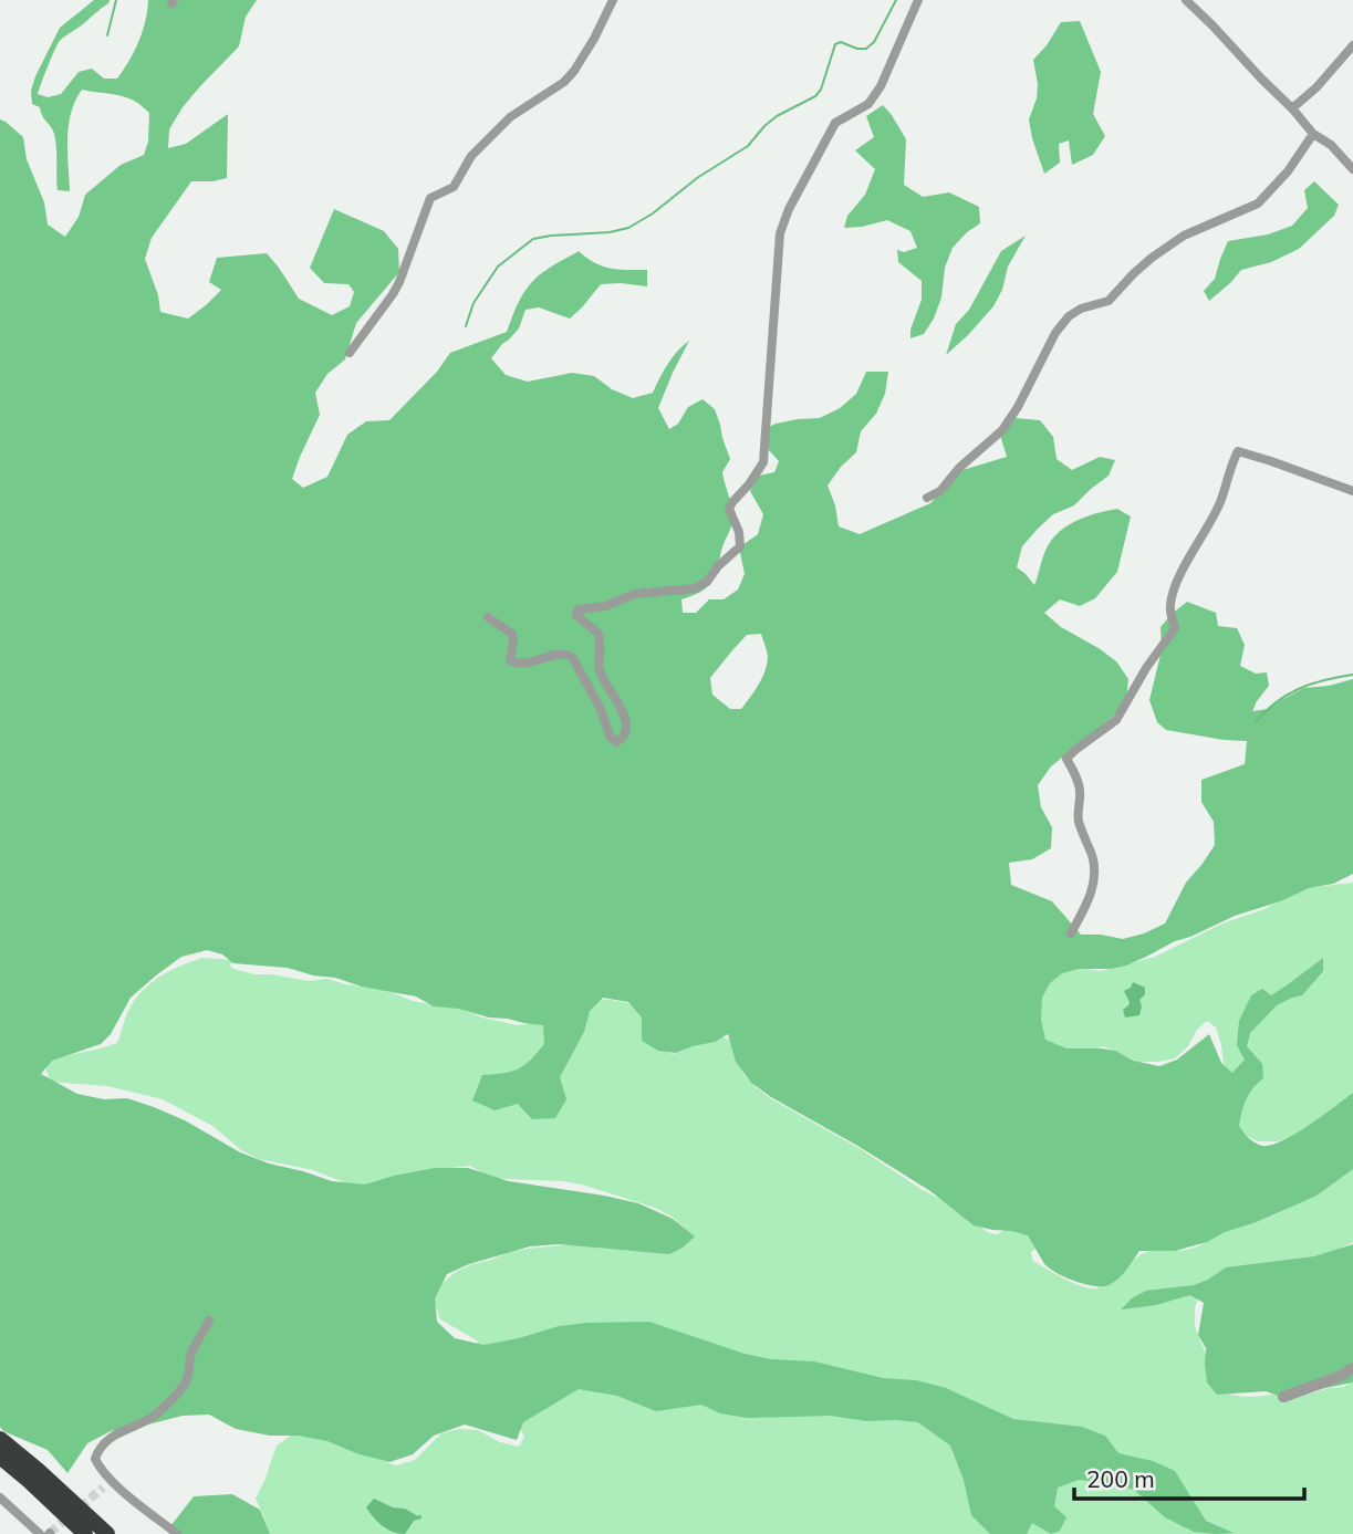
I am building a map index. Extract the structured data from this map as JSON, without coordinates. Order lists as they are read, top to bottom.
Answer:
{
  "scale_bar": "200 m"
}
